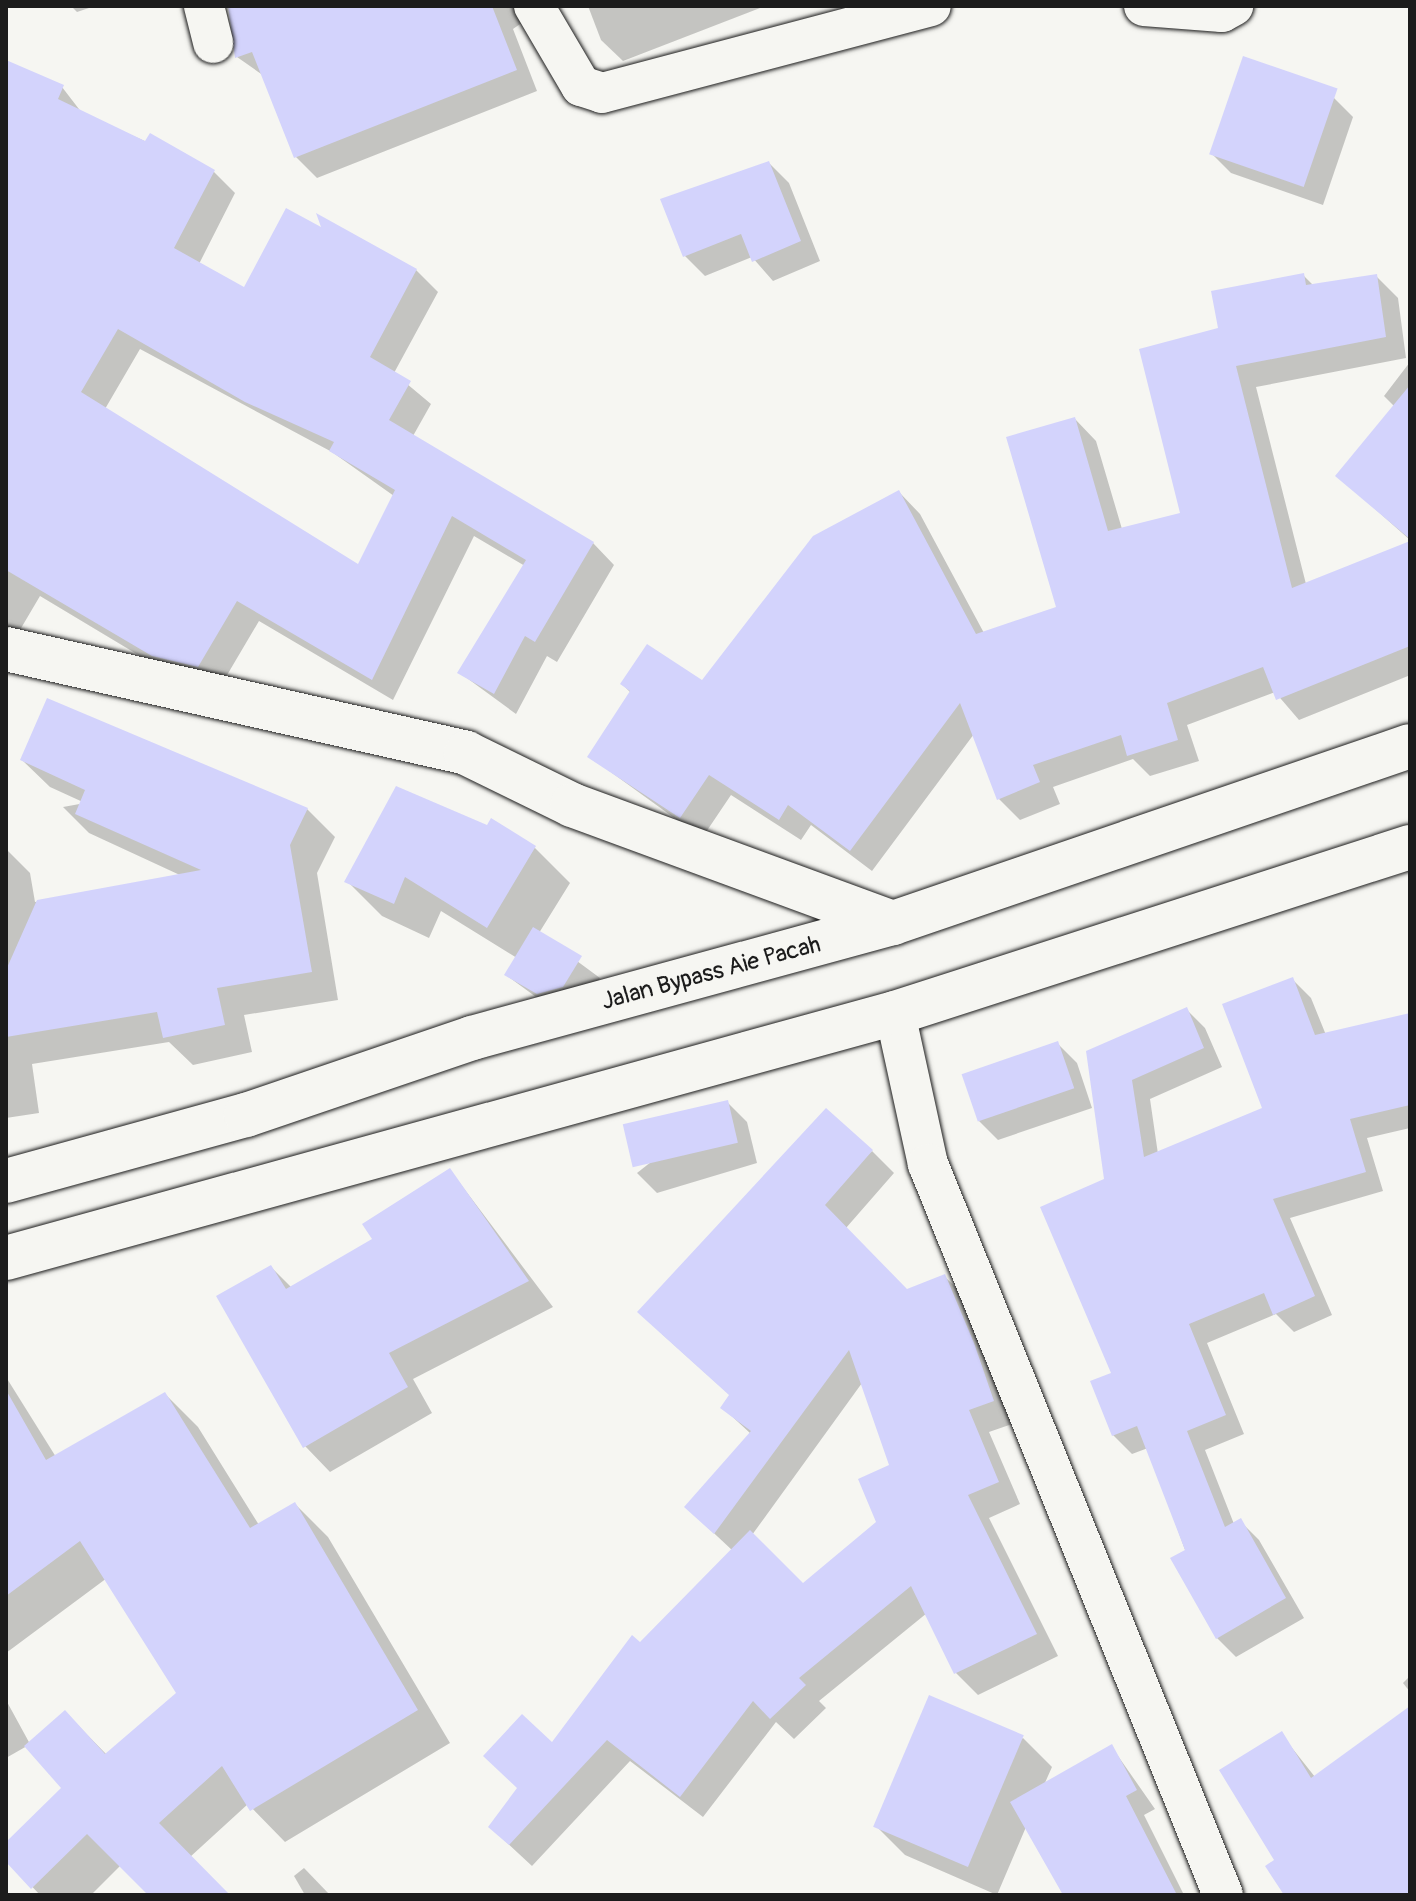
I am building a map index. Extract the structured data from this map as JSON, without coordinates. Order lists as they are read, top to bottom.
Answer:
{
  "streets": {
    "main road": ["Jalan Bypass Aie Pacah"]
  }
}
